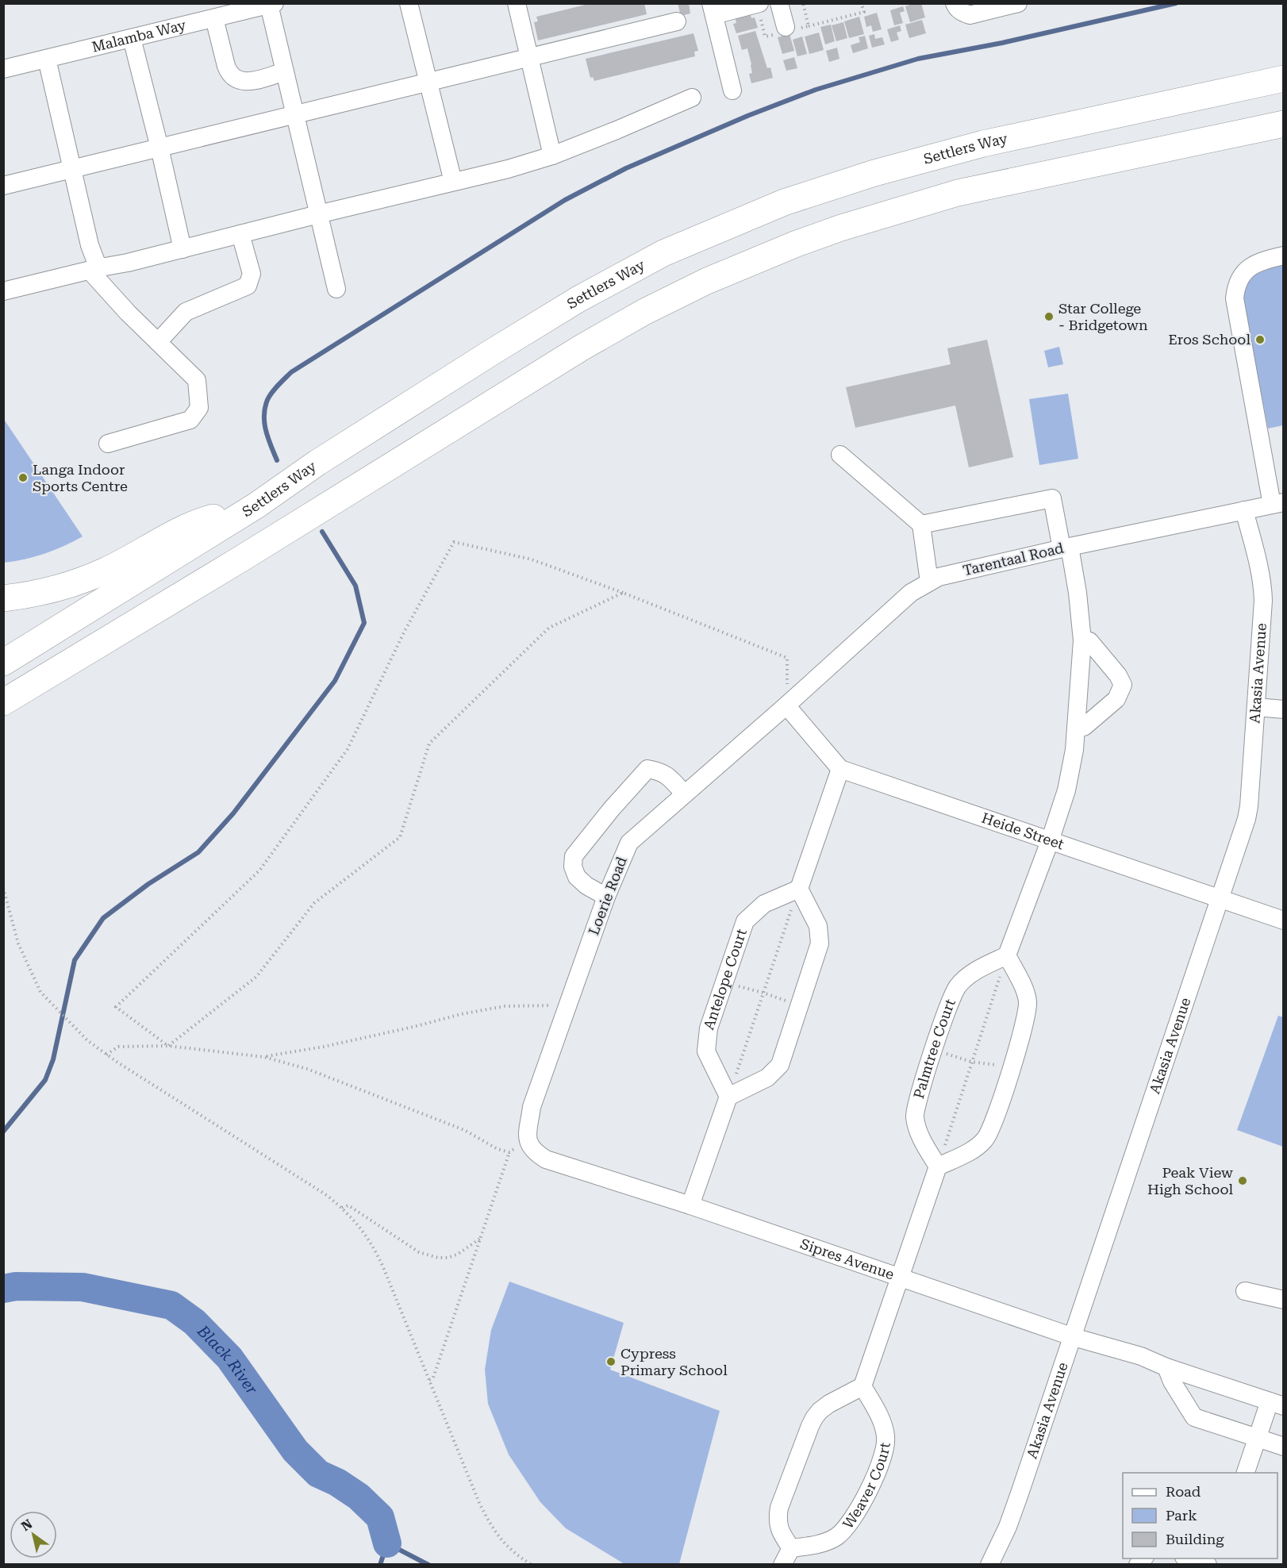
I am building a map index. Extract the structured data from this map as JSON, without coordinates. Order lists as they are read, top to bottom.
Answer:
{
  "streets": {
    "highway": ["Settlers Way"],
    "street": [
      "Malamba Way",
      "Tarentaal Road",
      "Akasia Avenue",
      "Heide Street",
      "Loerie Road",
      "Antelope Court",
      "Palmtree Court",
      "Sipres Avenue",
      "Weaver Court"
    ]
  },
  "crossings": [
    ["Tarentaal Road", "Akasia Avenue"],
    ["Tarentaal Road", "Loerie Road"],
    ["Akasia Avenue", "Heide Street"],
    ["Akasia Avenue", "Sipres Avenue"],
    ["Loerie Road", "Sipres Avenue"]
  ],
  "water": ["Black River"],
  "places": [
    "Star College - Bridgetown",
    "Eros School",
    "Langa Indoor Sports Centre",
    "Peak View High School",
    "Cypress Primary School"
  ],
  "legend": ["Road", "Park", "Building"],
  "north": "top left"
}
